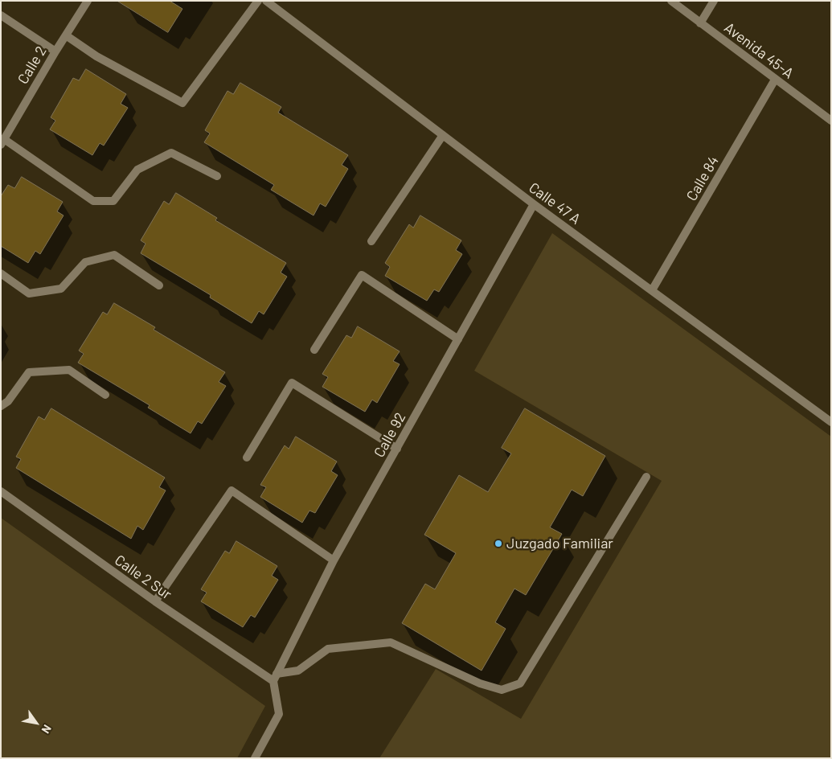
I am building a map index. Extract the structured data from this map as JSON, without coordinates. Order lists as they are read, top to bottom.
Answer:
{
  "streets": {
    "street": [
      "Avenida 45-A",
      "Calle 2",
      "Calle 84",
      "Calle 47 A",
      "Calle 92",
      "Calle 2 Sur"
    ]
  },
  "crossings": [
    ["Avenida 45-A", "Calle 84"],
    ["Calle 84", "Calle 47 A"],
    ["Calle 47 A", "Calle 92"],
    ["Calle 92", "Calle 2 Sur"]
  ],
  "places": ["Juzgado Familiar"],
  "north": "bottom right"
}
